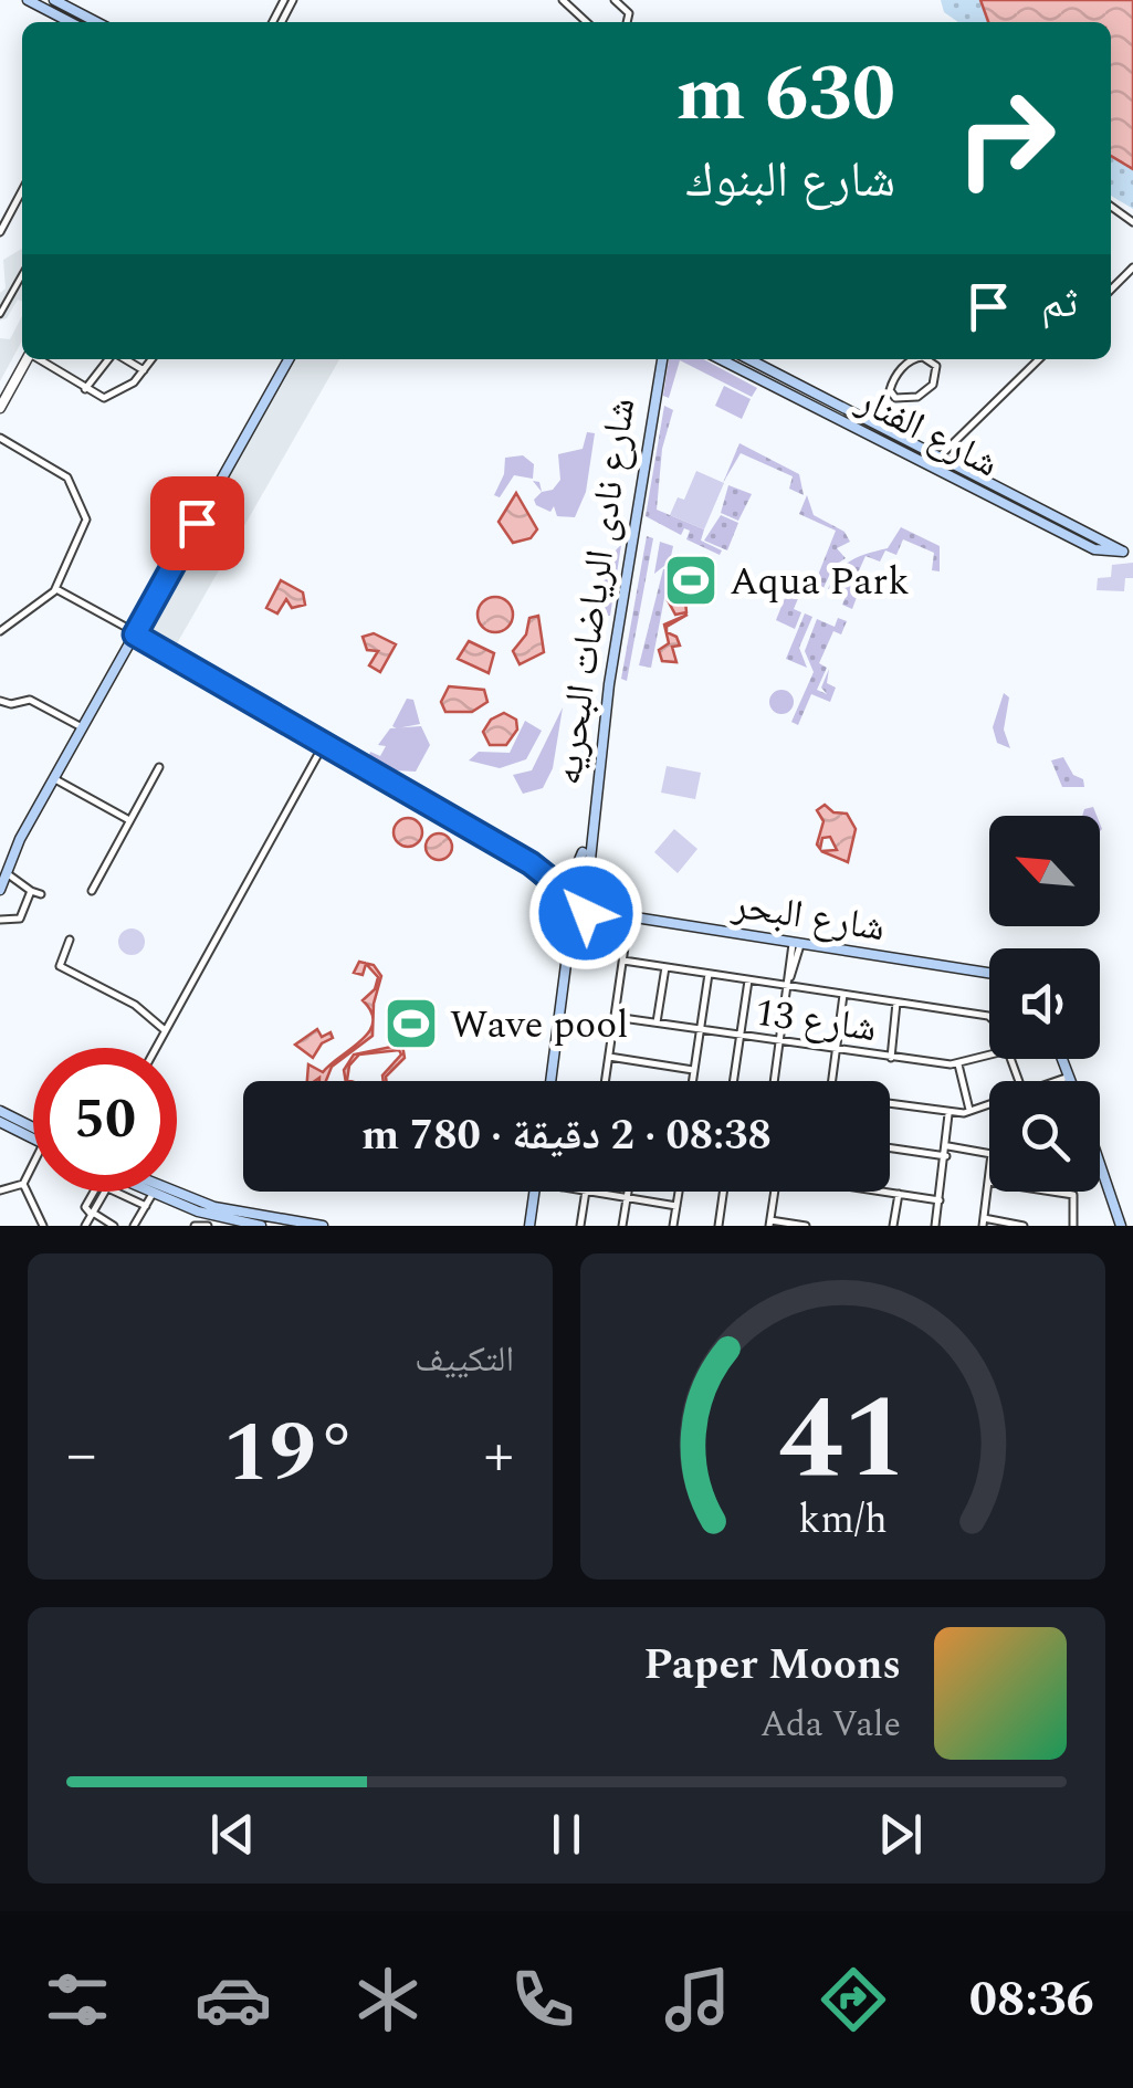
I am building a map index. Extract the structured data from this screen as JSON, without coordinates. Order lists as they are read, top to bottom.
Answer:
{
  "streets": {
    "main road": ["شارع الفنار", "شارع نادى الرياضات البحريه", "شارع البحر"],
    "street": ["شارع 13"]
  },
  "crossings": [
    ["شارع نادى الرياضات البحريه", "شارع البحر"]
  ],
  "places": {
    "sports": ["Aqua Park", "Wave pool"]
  },
  "north": "top left",
  "page": {
    "turn": ["630 m", "شارع البنوك"],
    "then": "ثم",
    "limit": "50",
    "trip": "08:38 · 2 دقيقة · 780 m",
    "tile": "التكييف",
    "heat": ["−", "19°", "+"],
    "song": ["Paper Moons", "Ada Vale"],
    "tabs": "08:36",
    "gauge": ["41", "km/h"]
  }
}
